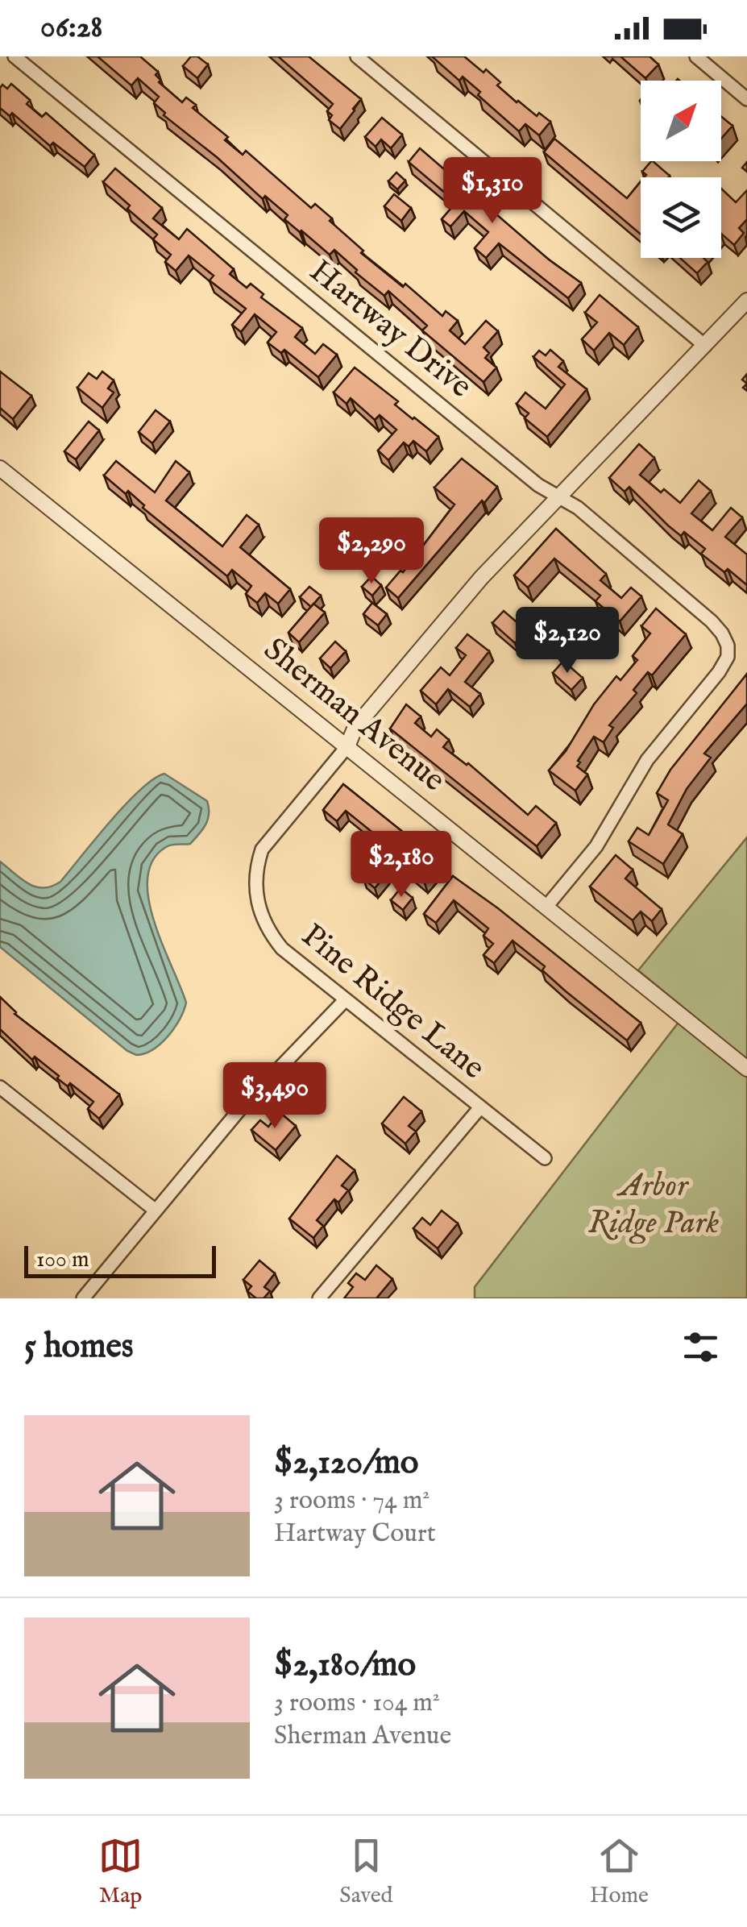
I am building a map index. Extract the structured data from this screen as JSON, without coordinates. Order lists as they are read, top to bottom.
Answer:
{
  "streets": {
    "street": ["Hartway Drive", "Sherman Avenue", "Pine Ridge Lane"]
  },
  "crossings": [
    ["Hartway Drive", "Sherman Avenue"],
    ["Sherman Avenue", "Pine Ridge Lane"]
  ],
  "parks": ["Arbor Ridge Park"],
  "scale_bar": "100 m",
  "north": "top right",
  "page": {
    "status": "06:28",
    "price": [
      "$1,310",
      "$2,290",
      "$2,120",
      "$2,180",
      "$3,490"
    ],
    "scale": "100 m",
    "heading": "5 homes",
    "list": [
      {
        "name": "$2,120/mo",
        "note": "3 rooms · 74 m² · Hartway Court"
      },
      {
        "name": "$2,180/mo",
        "note": "3 rooms · 104 m² · Sherman Avenue"
      }
    ],
    "tabs": ["Map", "Saved", "Home"]
  }
}
